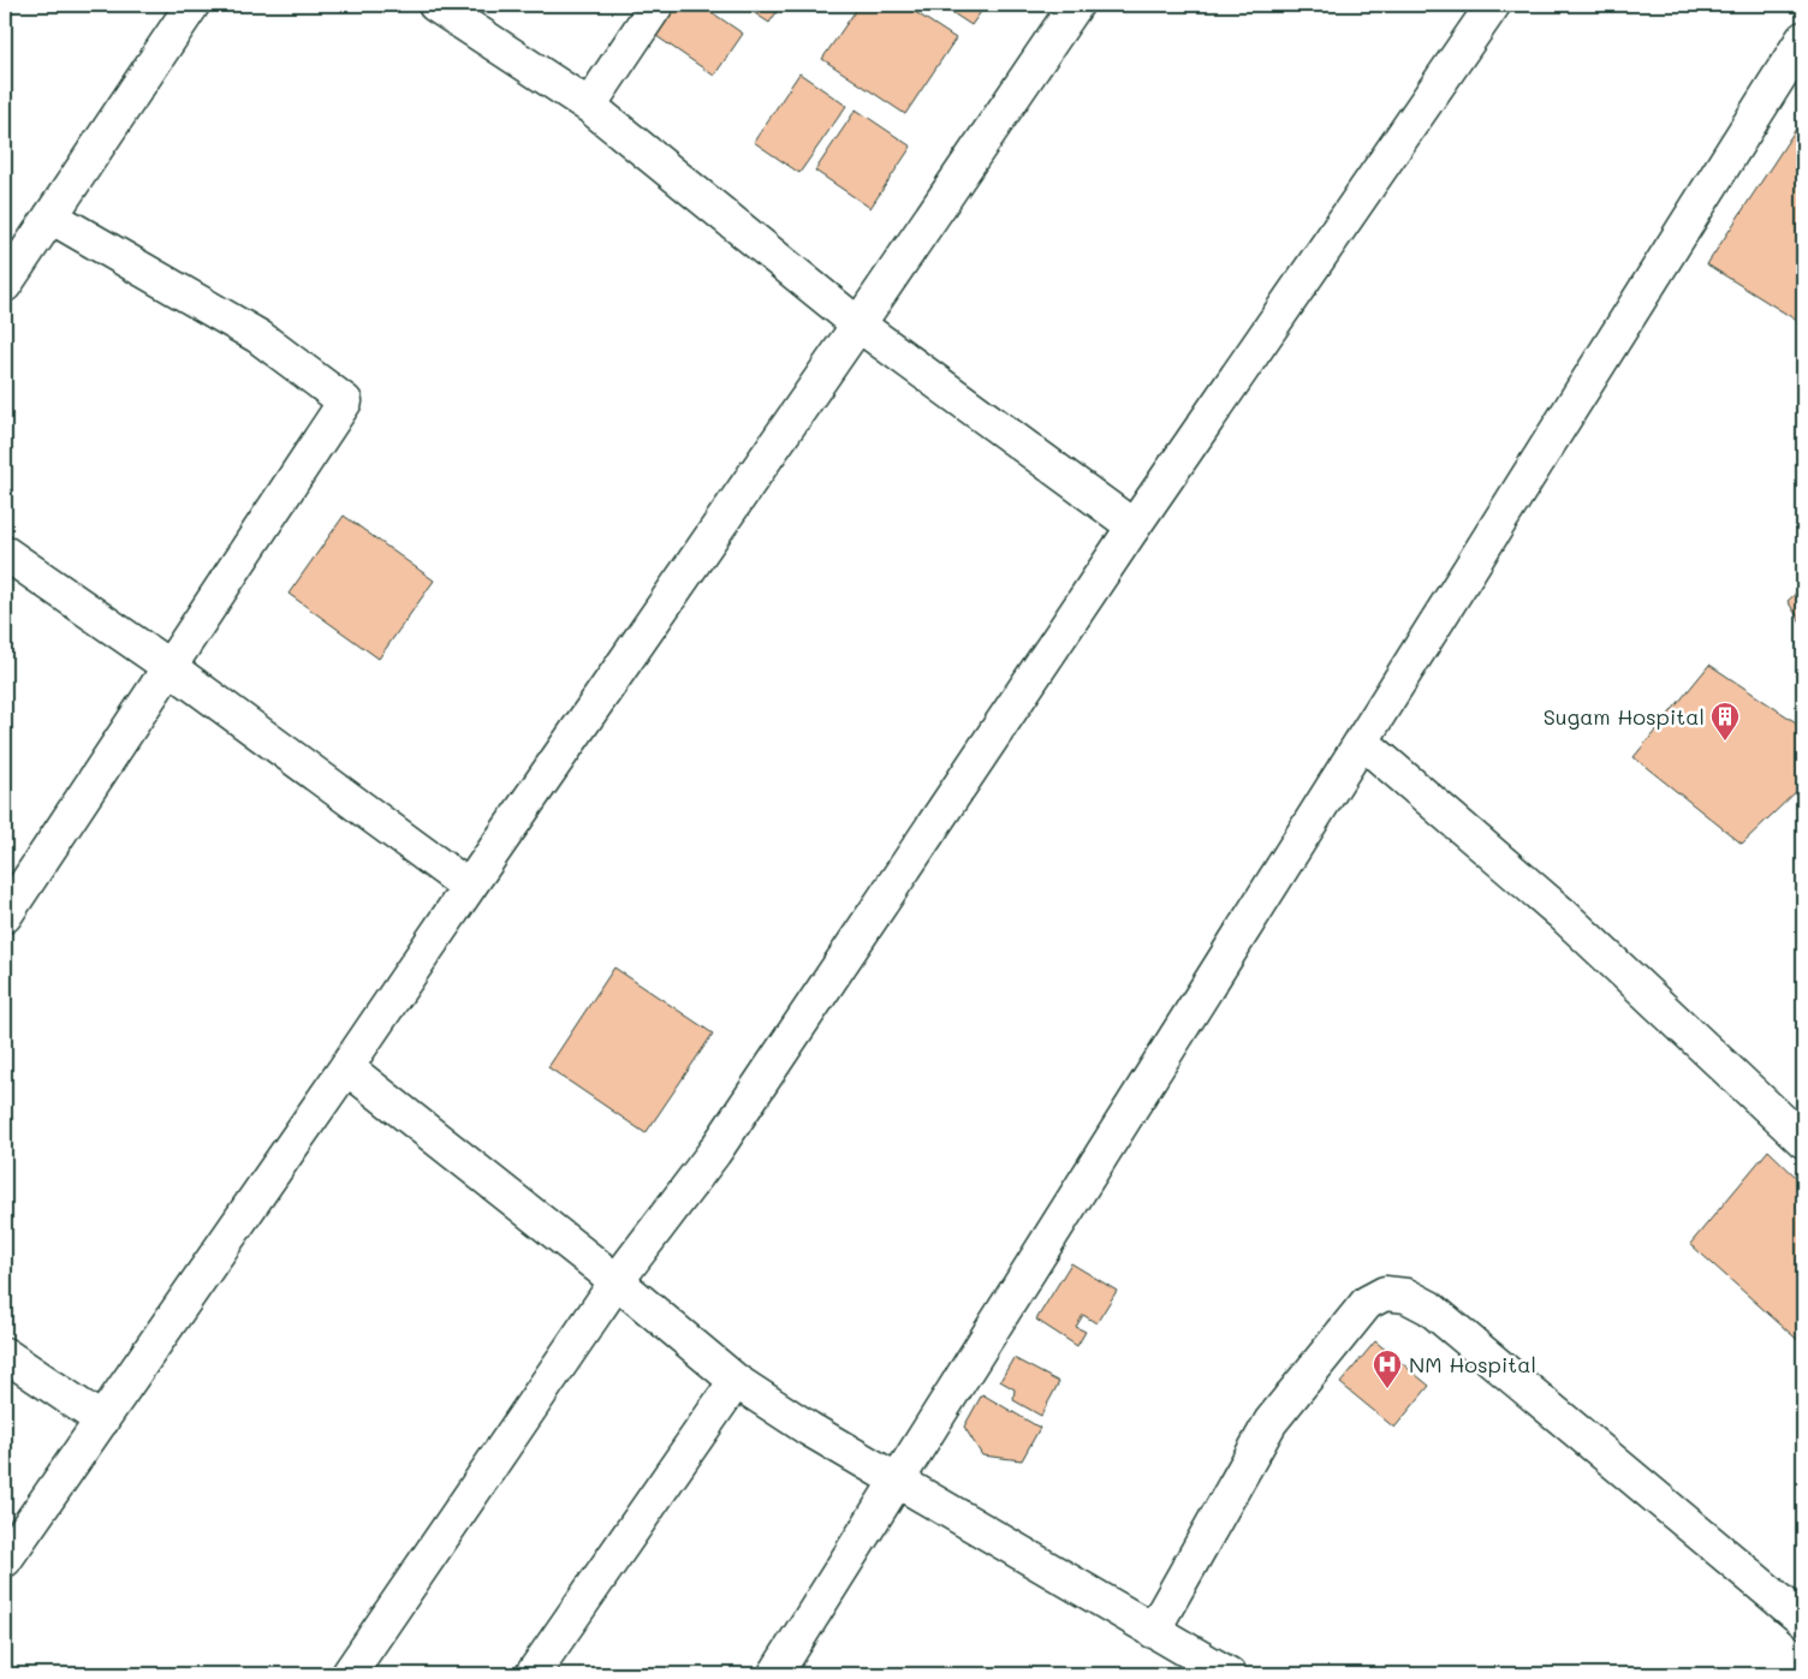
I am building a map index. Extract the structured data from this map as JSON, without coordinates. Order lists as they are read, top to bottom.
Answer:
{
  "places": {
    "building": ["Sugam Hospital"],
    "hospital": ["NM Hospital"]
  }
}
